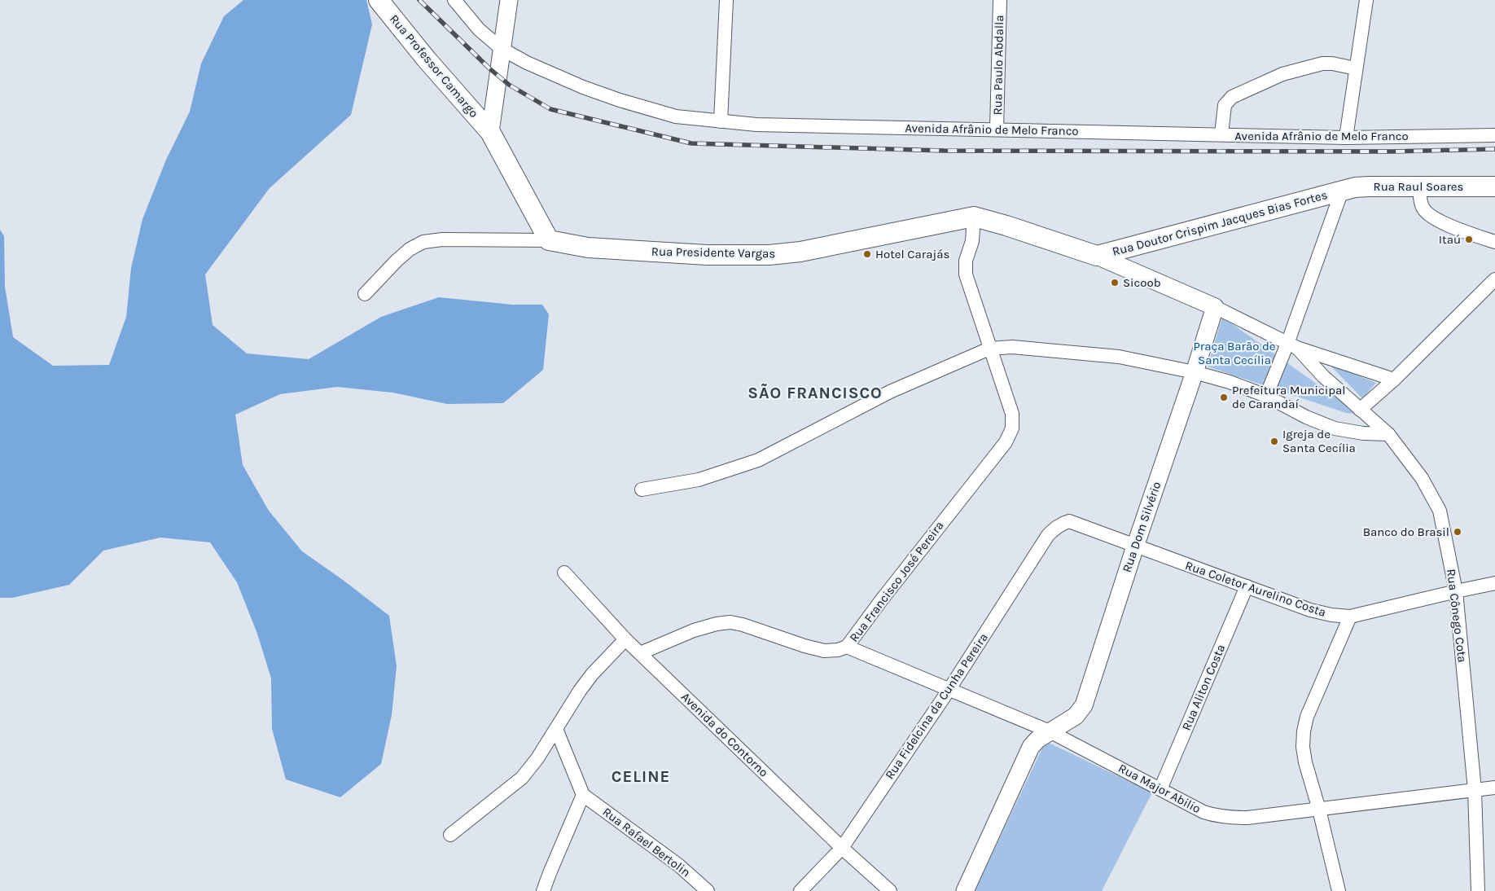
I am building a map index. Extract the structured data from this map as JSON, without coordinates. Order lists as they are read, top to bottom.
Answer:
{
  "streets": {
    "main road": [
      "Rua Professor Camargo",
      "Rua Raul Soares",
      "Rua Doutor Crispim Jacques Bias Fortes",
      "Rua Presidente Vargas"
    ],
    "street": [
      "Rua Paulo Abdalla",
      "Avenida Afrânio de Melo Franco",
      "Rua Dom Silvério",
      "Rua Francisco José Pereira",
      "Rua Coletor Aurelino Costa",
      "Rua Cônego Cota",
      "Rua Aliton Costa",
      "Rua Fidelcina da Cunha Pereira",
      "Avenida do Contorno",
      "Rua Major Abilio",
      "Rua Rafael Bertolin"
    ]
  },
  "crossings": [
    ["Rua Paulo Abdalla", "Avenida Afrânio de Melo Franco"],
    ["Rua Professor Camargo", "Rua Presidente Vargas"],
    ["Rua Raul Soares", "Rua Doutor Crispim Jacques Bias Fortes"],
    ["Rua Doutor Crispim Jacques Bias Fortes", "Rua Presidente Vargas"],
    ["Rua Presidente Vargas", "Rua Francisco José Pereira"],
    ["Rua Dom Silvério", "Rua Coletor Aurelino Costa"],
    ["Rua Dom Silvério", "Rua Major Abilio"],
    ["Rua Francisco José Pereira", "Avenida do Contorno"],
    ["Rua Francisco José Pereira", "Rua Major Abilio"],
    ["Rua Coletor Aurelino Costa", "Rua Cônego Cota"],
    ["Rua Coletor Aurelino Costa", "Rua Aliton Costa"],
    ["Rua Coletor Aurelino Costa", "Rua Fidelcina da Cunha Pereira"],
    ["Rua Cônego Cota", "Rua Major Abilio"],
    ["Rua Aliton Costa", "Rua Major Abilio"],
    ["Rua Fidelcina da Cunha Pereira", "Avenida do Contorno"],
    ["Rua Fidelcina da Cunha Pereira", "Rua Major Abilio"]
  ],
  "districts": ["SÃO FRANCISCO", "CELINE"],
  "parks": ["Praça Barão de Santa Cecília"],
  "places": [
    "Itaú",
    "Hotel Carajás",
    "Sicoob",
    "Prefeitura Municipal de Carandaí",
    "Igreja de Santa Cecília",
    "Banco do Brasil"
  ]
}
